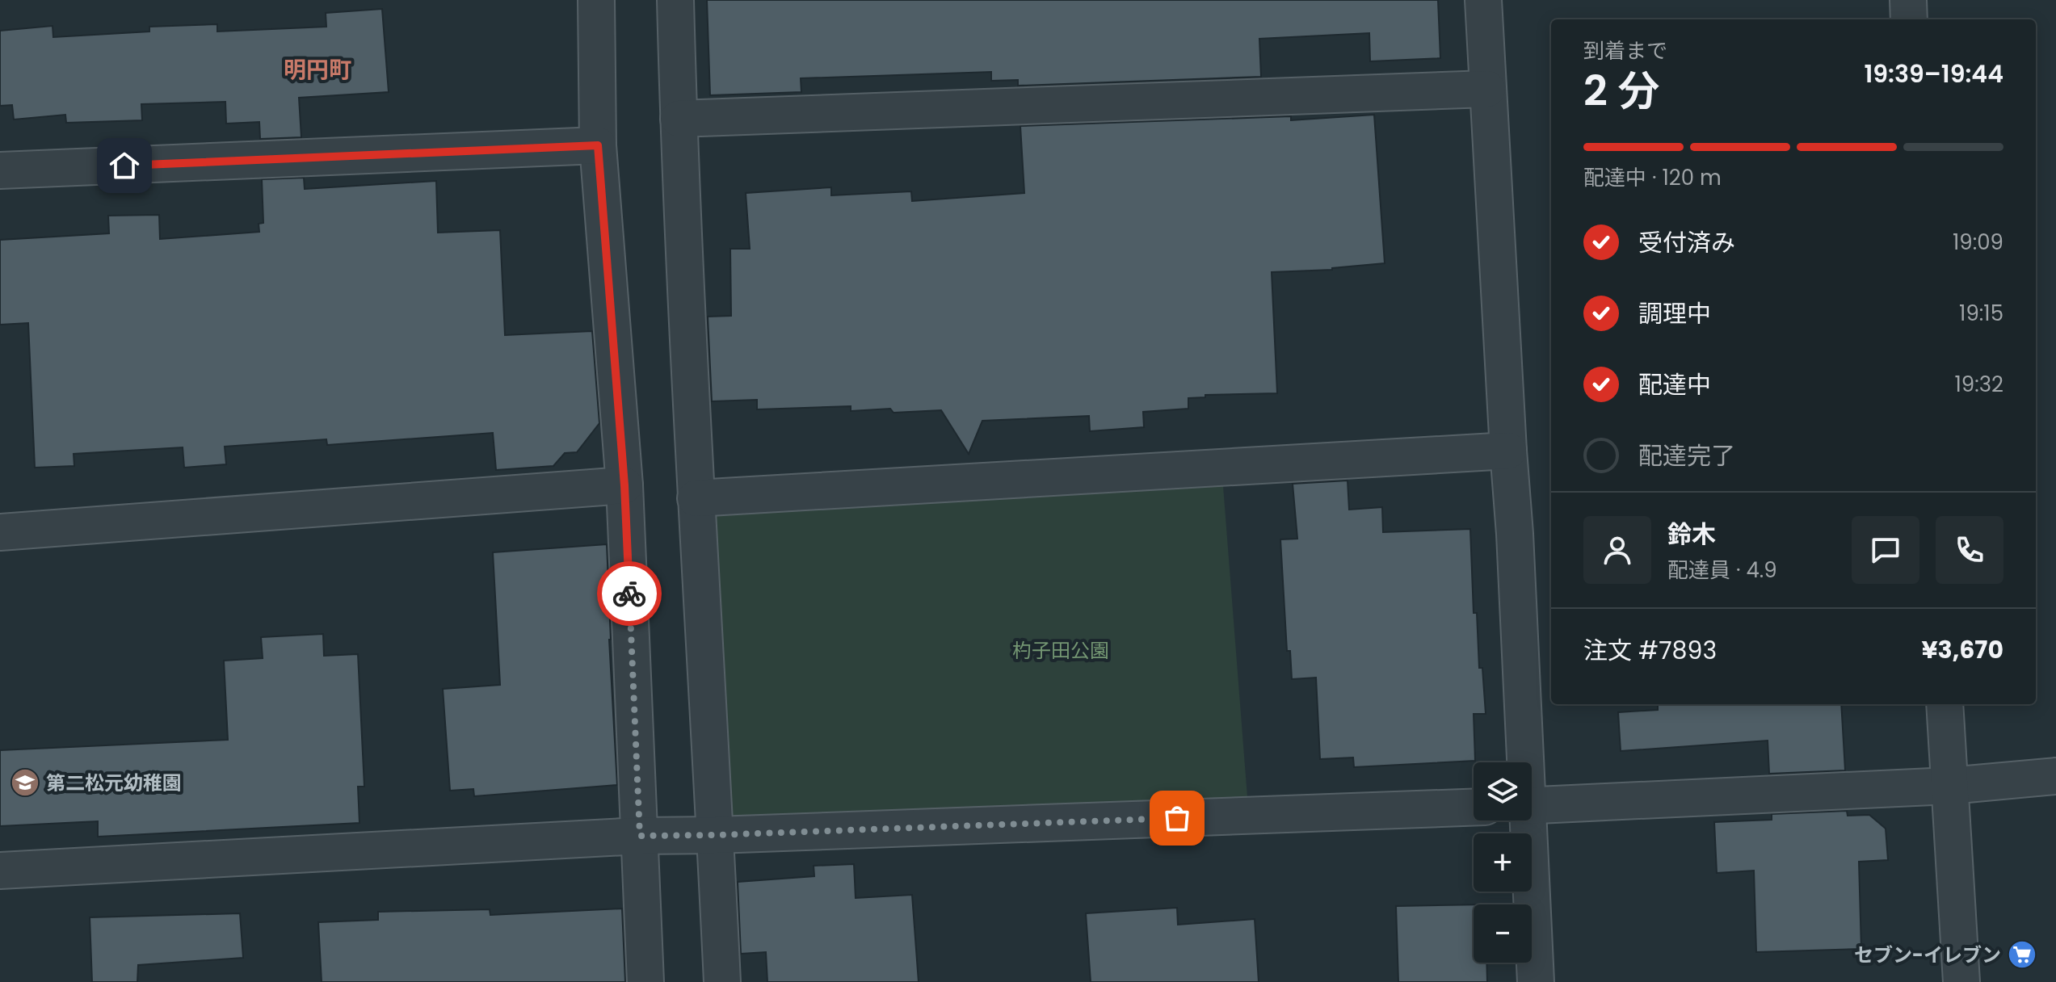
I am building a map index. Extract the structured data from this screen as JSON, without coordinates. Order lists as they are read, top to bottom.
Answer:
{
  "districts": ["明円町"],
  "parks": ["杓子田公園"],
  "places": {
    "school or university": ["第二松元幼稚園"],
    "supermarket": ["セブン-イレブン"]
  },
  "page": {
    "heading": ["2 分", "到着まで", "19:39–19:44"],
    "panel": [
      "鈴木",
      "配達員 · 4.9",
      "注文 #7893",
      "¥3,670"
    ],
    "bar": "配達中 · 120 m",
    "list": [
      ["受付済み", "19:09"],
      ["調理中", "19:15"],
      ["配達中", "19:32"],
      "配達完了"
    ],
    "map_buttons": ["+", "−"]
  }
}
